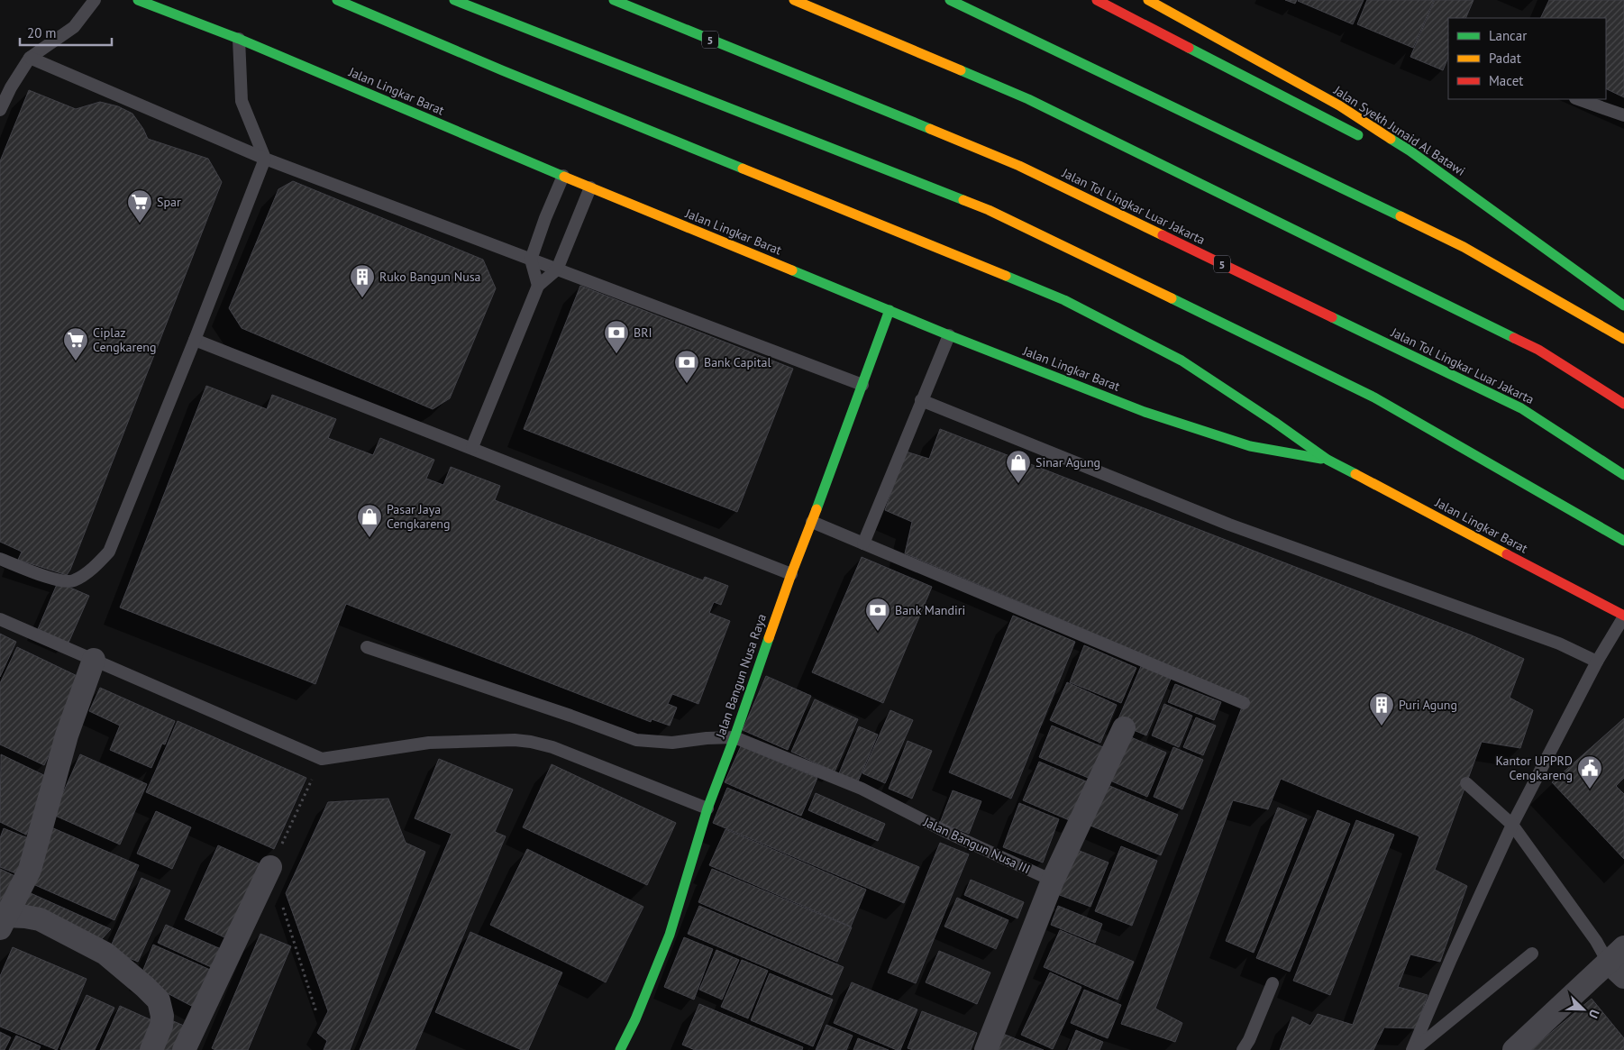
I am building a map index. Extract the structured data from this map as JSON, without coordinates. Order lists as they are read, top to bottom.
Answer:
{
  "streets": {
    "main road": [
      "5",
      "Jalan Lingkar Barat",
      "Jalan Syekh Junaid Al Batawi",
      "Jalan Tol Lingkar Luar Jakarta",
      "Jalan Bangun Nusa Raya"
    ],
    "lane": ["Jalan Bangun Nusa III"]
  },
  "crossings": [
    ["Jalan Lingkar Barat", "Jalan Bangun Nusa Raya"],
    ["Jalan Bangun Nusa Raya", "Jalan Bangun Nusa III"]
  ],
  "places": {
    "supermarket": ["Spar", "Ciplaz Cengkareng"],
    "building": ["Ruko Bangun Nusa", "Puri Agung"],
    "bank": ["BRI", "Bank Capital", "Bank Mandiri"],
    "shop": ["Sinar Agung", "Pasar Jaya Cengkareng"],
    "public building": ["Kantor UPPRD Cengkareng"]
  },
  "legend": ["Lancar", "Padat", "Macet"],
  "scale_bar": "20 m",
  "north": "bottom right"
}
